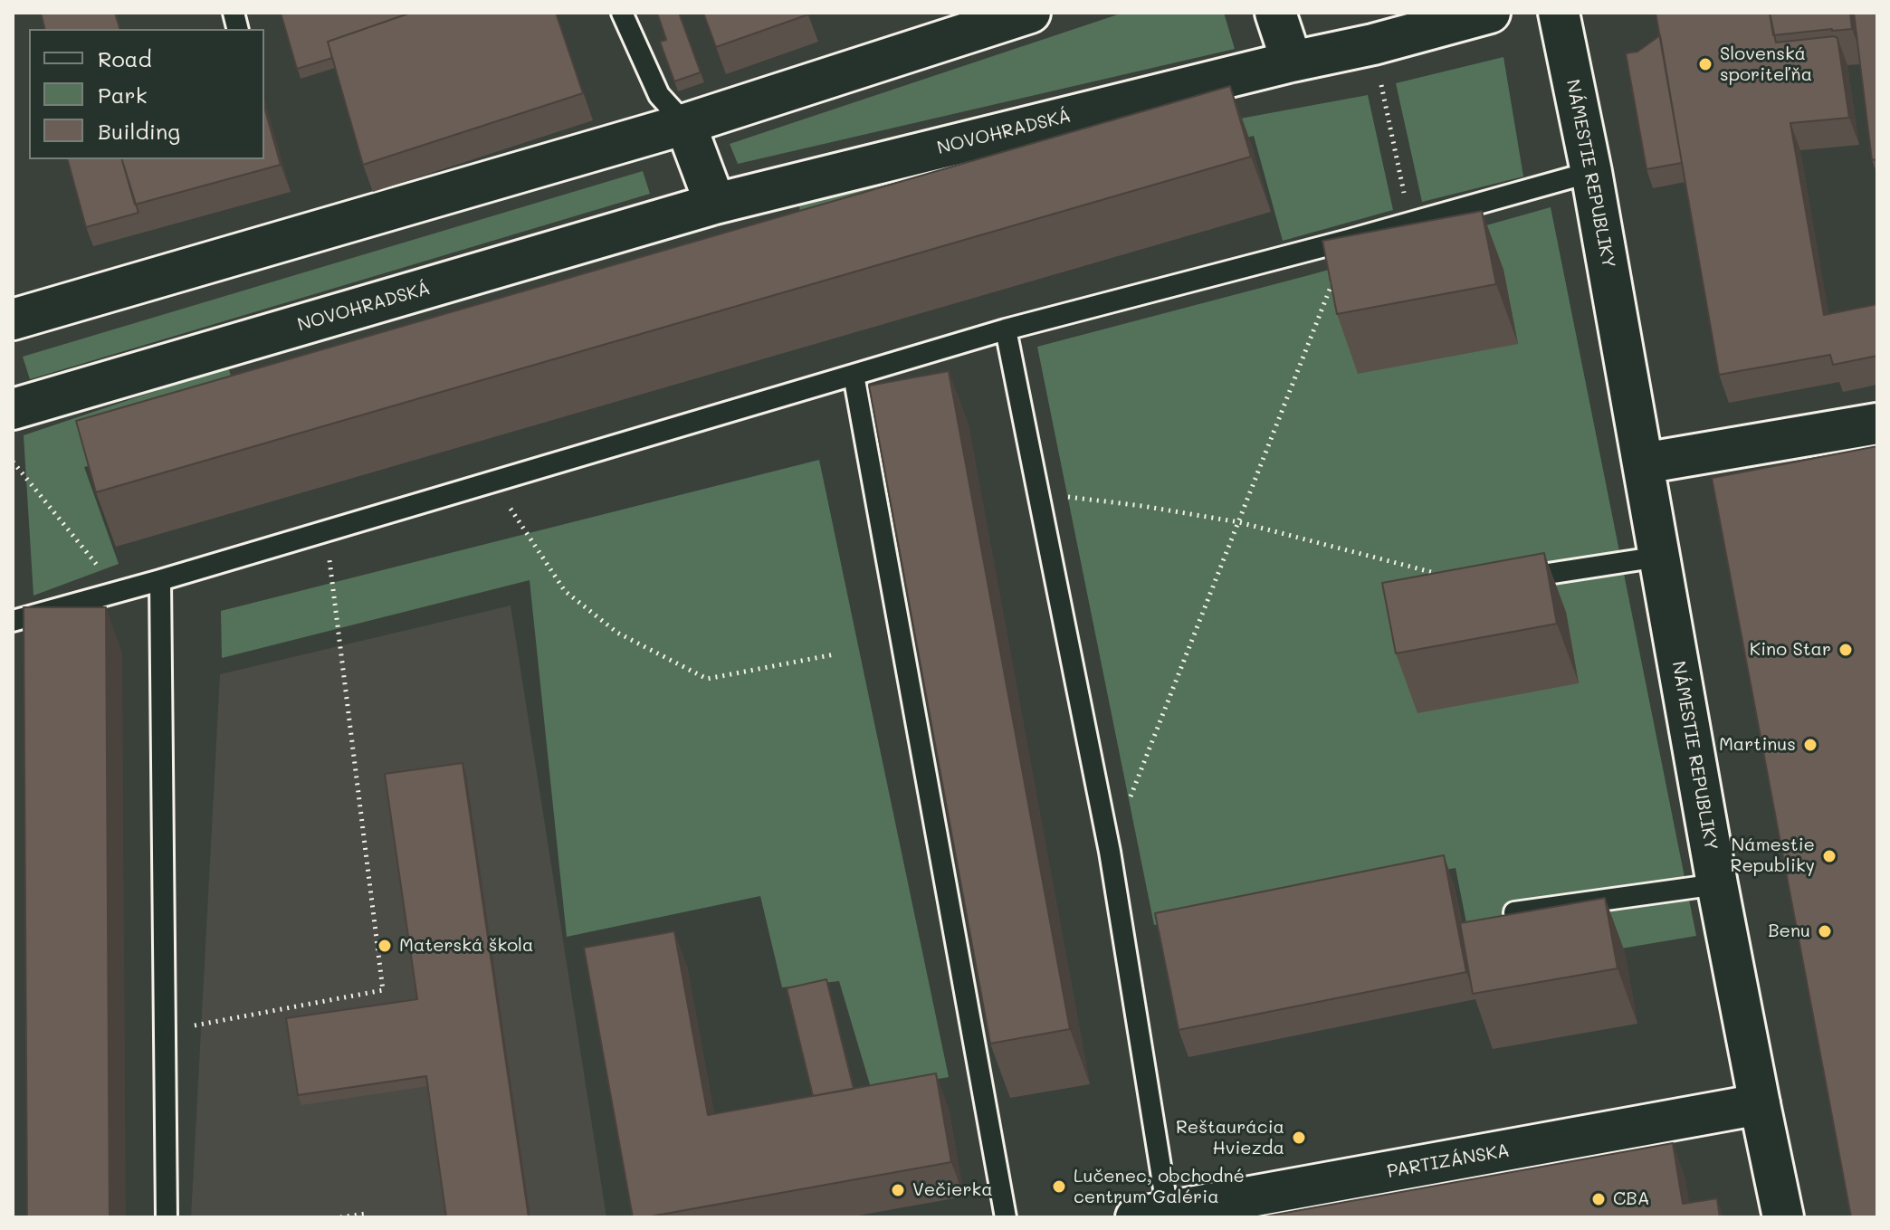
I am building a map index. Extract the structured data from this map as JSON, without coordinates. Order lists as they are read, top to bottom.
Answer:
{
  "streets": {
    "street": ["NOVOHRADSKÁ", "NÁMESTIE REPUBLIKY", "PARTIZÁNSKA"]
  },
  "crossings": [
    ["NÁMESTIE REPUBLIKY", "PARTIZÁNSKA"]
  ],
  "places": [
    "Slovenská sporiteľňa",
    "Kino Star",
    "Martinus",
    "Námestie Republiky",
    "Benu",
    "Materská škola",
    "Reštaurácia Hviezda",
    "Lučenec, obchodné centrum Galéria",
    "Večierka",
    "CBA"
  ],
  "legend": ["Road", "Park", "Building"]
}
